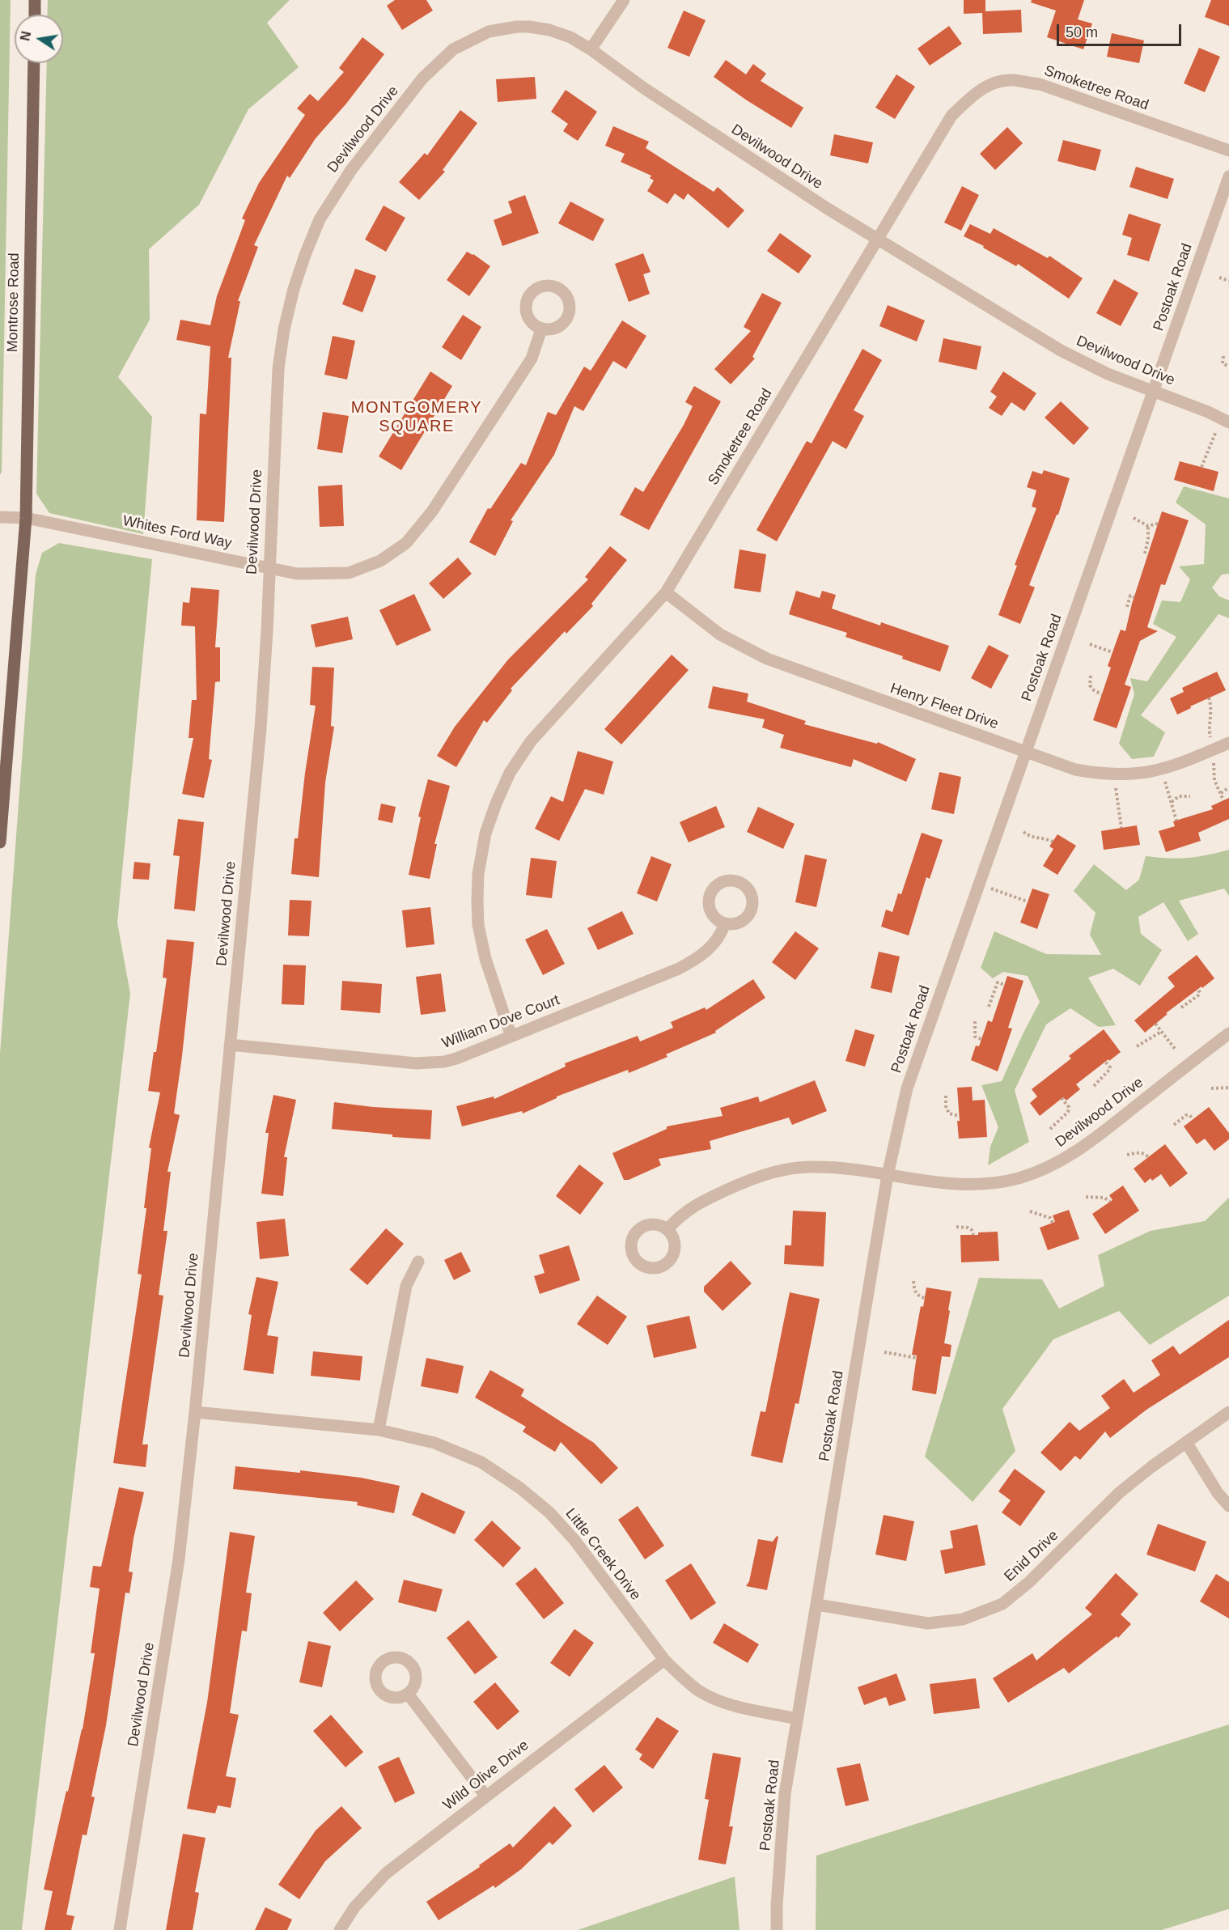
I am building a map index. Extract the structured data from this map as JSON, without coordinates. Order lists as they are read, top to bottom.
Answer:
{
  "streets": {
    "main road": ["Montrose Road"],
    "street": [
      "Smoketree Road",
      "Devilwood Drive",
      "Postoak Road",
      "Whites Ford Way",
      "Henry Fleet Drive",
      "William Dove Court",
      "Little Creek Drive",
      "Enid Drive",
      "Wild Olive Drive"
    ]
  },
  "crossings": [
    ["Smoketree Road", "Devilwood Drive"],
    ["Smoketree Road", "Henry Fleet Drive"],
    ["Smoketree Road", "William Dove Court"],
    ["Devilwood Drive", "Postoak Road"],
    ["Devilwood Drive", "Whites Ford Way"],
    ["Devilwood Drive", "William Dove Court"],
    ["Devilwood Drive", "Little Creek Drive"],
    ["Postoak Road", "Henry Fleet Drive"],
    ["Postoak Road", "Little Creek Drive"],
    ["Postoak Road", "Enid Drive"],
    ["Montrose Road", "Whites Ford Way"],
    ["Little Creek Drive", "Wild Olive Drive"]
  ],
  "districts": ["MONTGOMERY SQUARE"],
  "scale_bar": "50 m",
  "north": "left"
}
